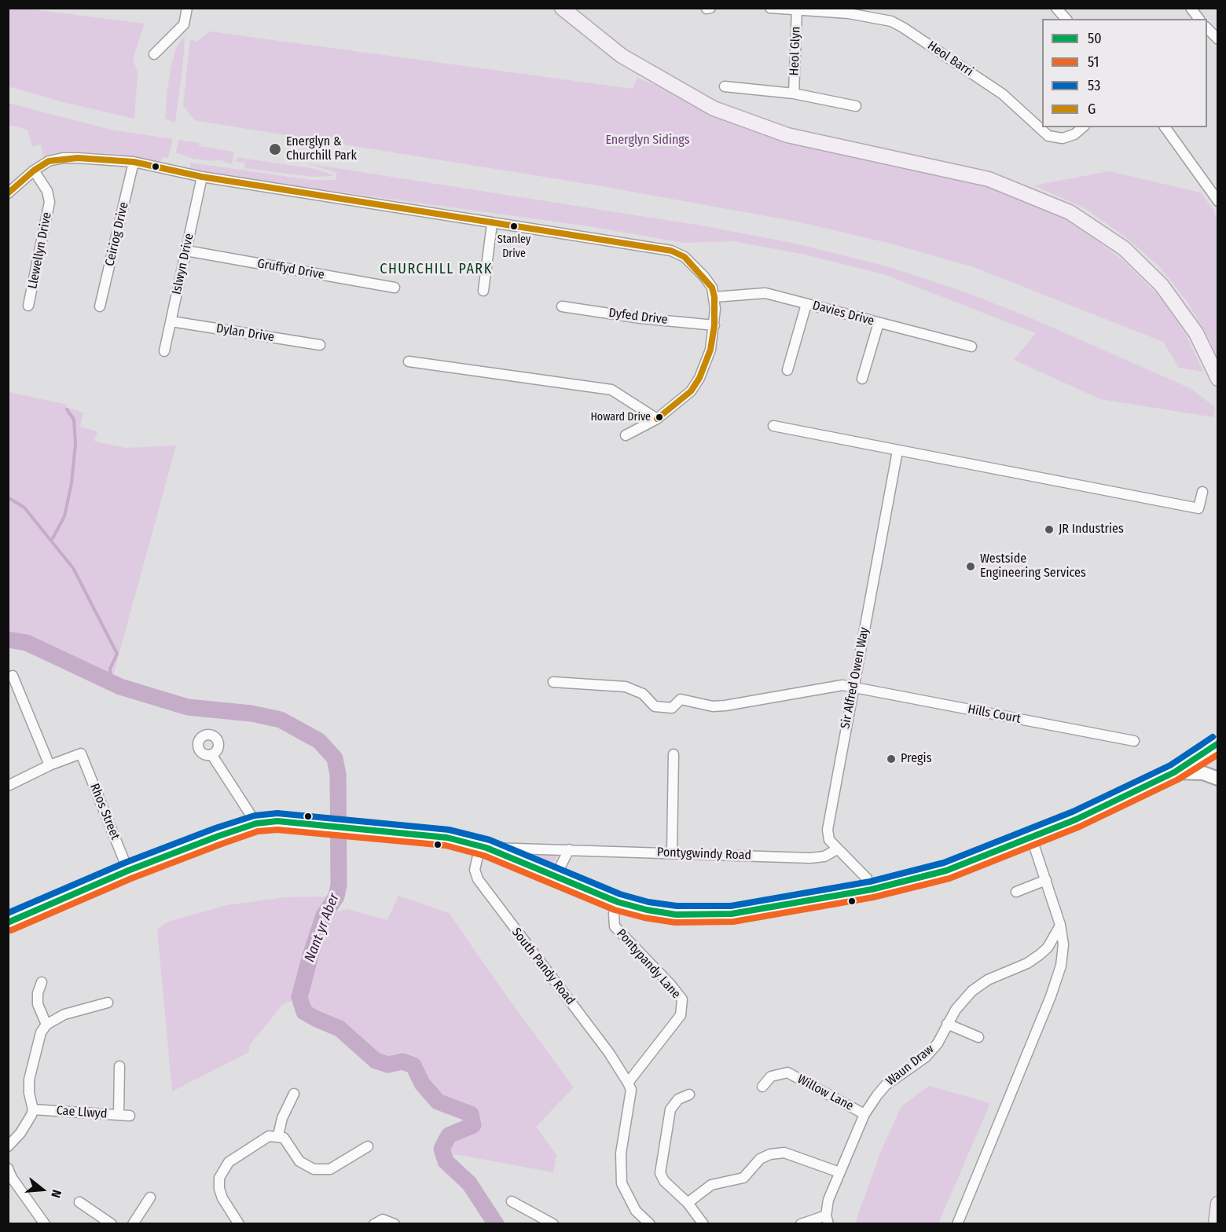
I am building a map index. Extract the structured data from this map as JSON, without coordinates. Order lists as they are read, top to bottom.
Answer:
{
  "streets": {
    "main road": ["Pontygwindy Road"],
    "street": [
      "Heol Glyn",
      "Heol Barri",
      "Ceiriog Drive",
      "Llewellyn Drive",
      "Islwyn Drive",
      "Gruffyd Drive",
      "Davies Drive",
      "Dyfed Drive",
      "Dylan Drive",
      "Sir Alfred Owen Way",
      "Hills Court",
      "Rhos Street",
      "Pontypandy Lane",
      "South Pandy Road",
      "Waun Draw",
      "Willow Lane",
      "Cae Llwyd"
    ]
  },
  "crossings": [
    ["Heol Glyn", "Heol Barri"],
    ["Islwyn Drive", "Gruffyd Drive"],
    ["Islwyn Drive", "Dylan Drive"],
    ["Sir Alfred Owen Way", "Hills Court"],
    ["Sir Alfred Owen Way", "Pontygwindy Road"],
    ["Rhos Street", "Pontygwindy Road"],
    ["Pontygwindy Road", "Pontypandy Lane"],
    ["Pontygwindy Road", "South Pandy Road"],
    ["Pontypandy Lane", "South Pandy Road"],
    ["Waun Draw", "Willow Lane"]
  ],
  "districts": ["CHURCHILL PARK"],
  "water": ["Nant yr Aber"],
  "parks": ["Energlyn Sidings"],
  "places": [
    "Energlyn & Churchill Park",
    "Stanley Drive",
    "Howard Drive",
    "JR Industries",
    "Westside Engineering Services",
    "Pregis"
  ],
  "lines": [
    "transit line G",
    "transit line 53",
    "transit line 50",
    "transit line 51"
  ],
  "legend": [
    "50",
    "51",
    "53",
    "G"
  ],
  "north": "right"
}
